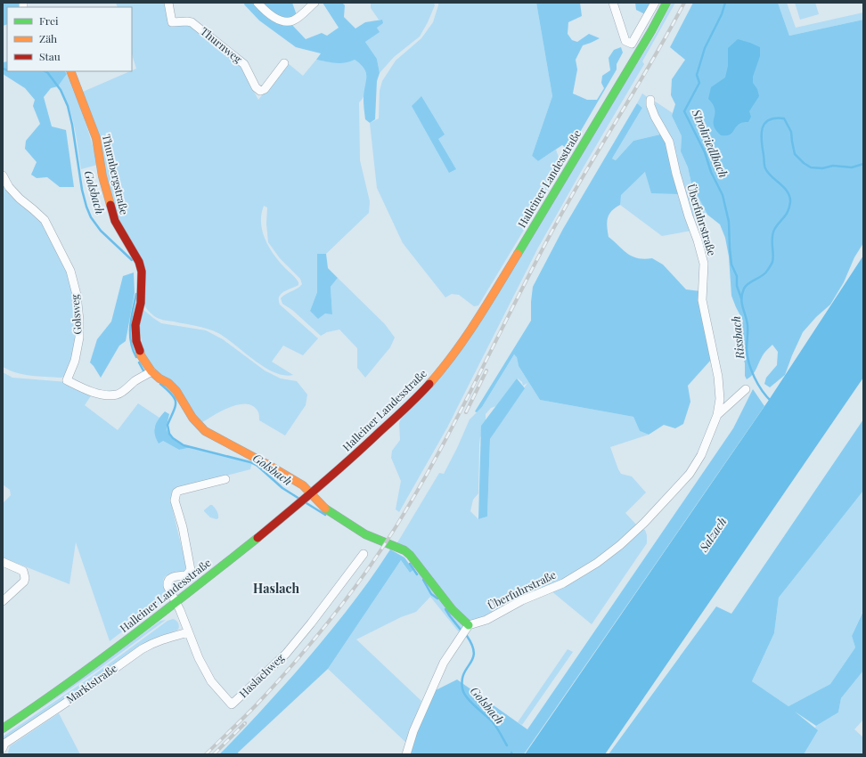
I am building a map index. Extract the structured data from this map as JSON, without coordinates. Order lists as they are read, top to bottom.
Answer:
{
  "streets": {
    "main road": ["Thurnbergstraße", "Halleiner Landesstraße"],
    "street": [
      "Thurnweg",
      "Überfuhrstraße",
      "Golsweg",
      "Haslachweg",
      "Marktstraße"
    ]
  },
  "crossings": [
    ["Thurnbergstraße", "Halleiner Landesstraße"],
    ["Thurnbergstraße", "Golsweg"],
    ["Halleiner Landesstraße", "Haslachweg"],
    ["Haslachweg", "Marktstraße"]
  ],
  "districts": ["Haslach"],
  "water": [
    "Strohriedlbach",
    "Golsbach",
    "Rissbach",
    "Salzach"
  ],
  "legend": ["Frei", "Zäh", "Stau"]
}
